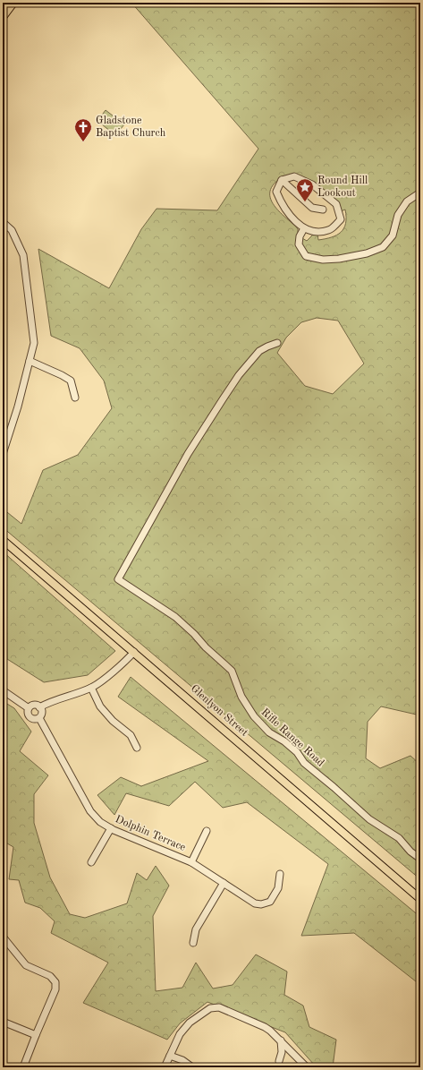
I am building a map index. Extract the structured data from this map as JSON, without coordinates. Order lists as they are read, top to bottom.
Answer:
{
  "streets": {
    "main road": ["Glenlyon Street"],
    "street": ["Rifle Range Road", "Dolphin Terrace"]
  },
  "places": {
    "church": ["Gladstone Baptist Church"],
    "place": ["Round Hill Lookout"]
  }
}
